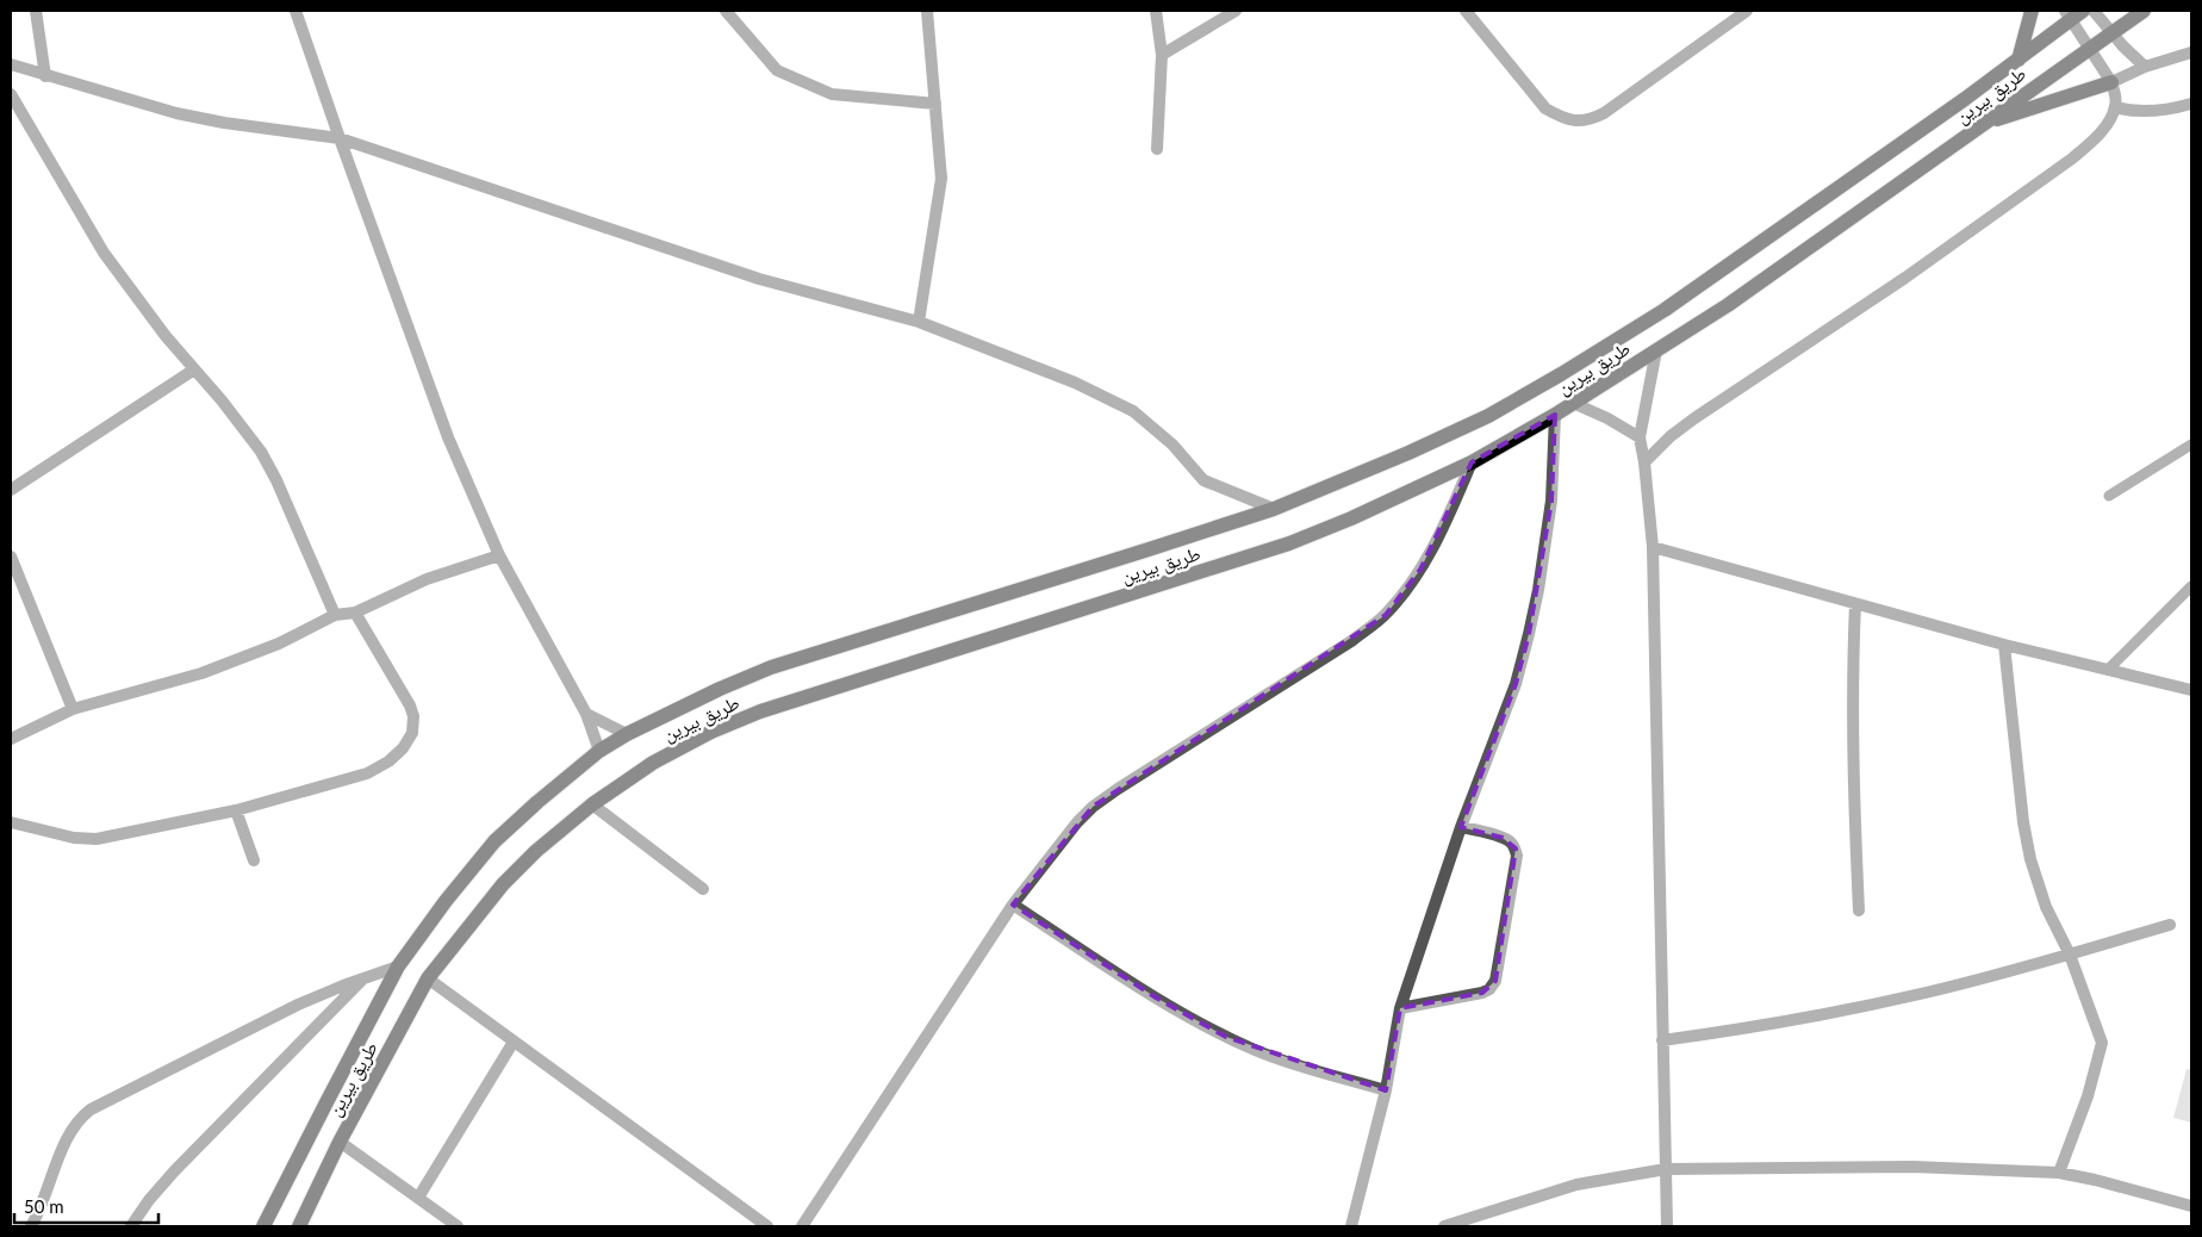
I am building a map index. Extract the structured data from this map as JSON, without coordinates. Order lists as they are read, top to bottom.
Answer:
{
  "streets": {
    "main road": ["طريق بيرين"]
  },
  "scale_bar": "50 m"
}
